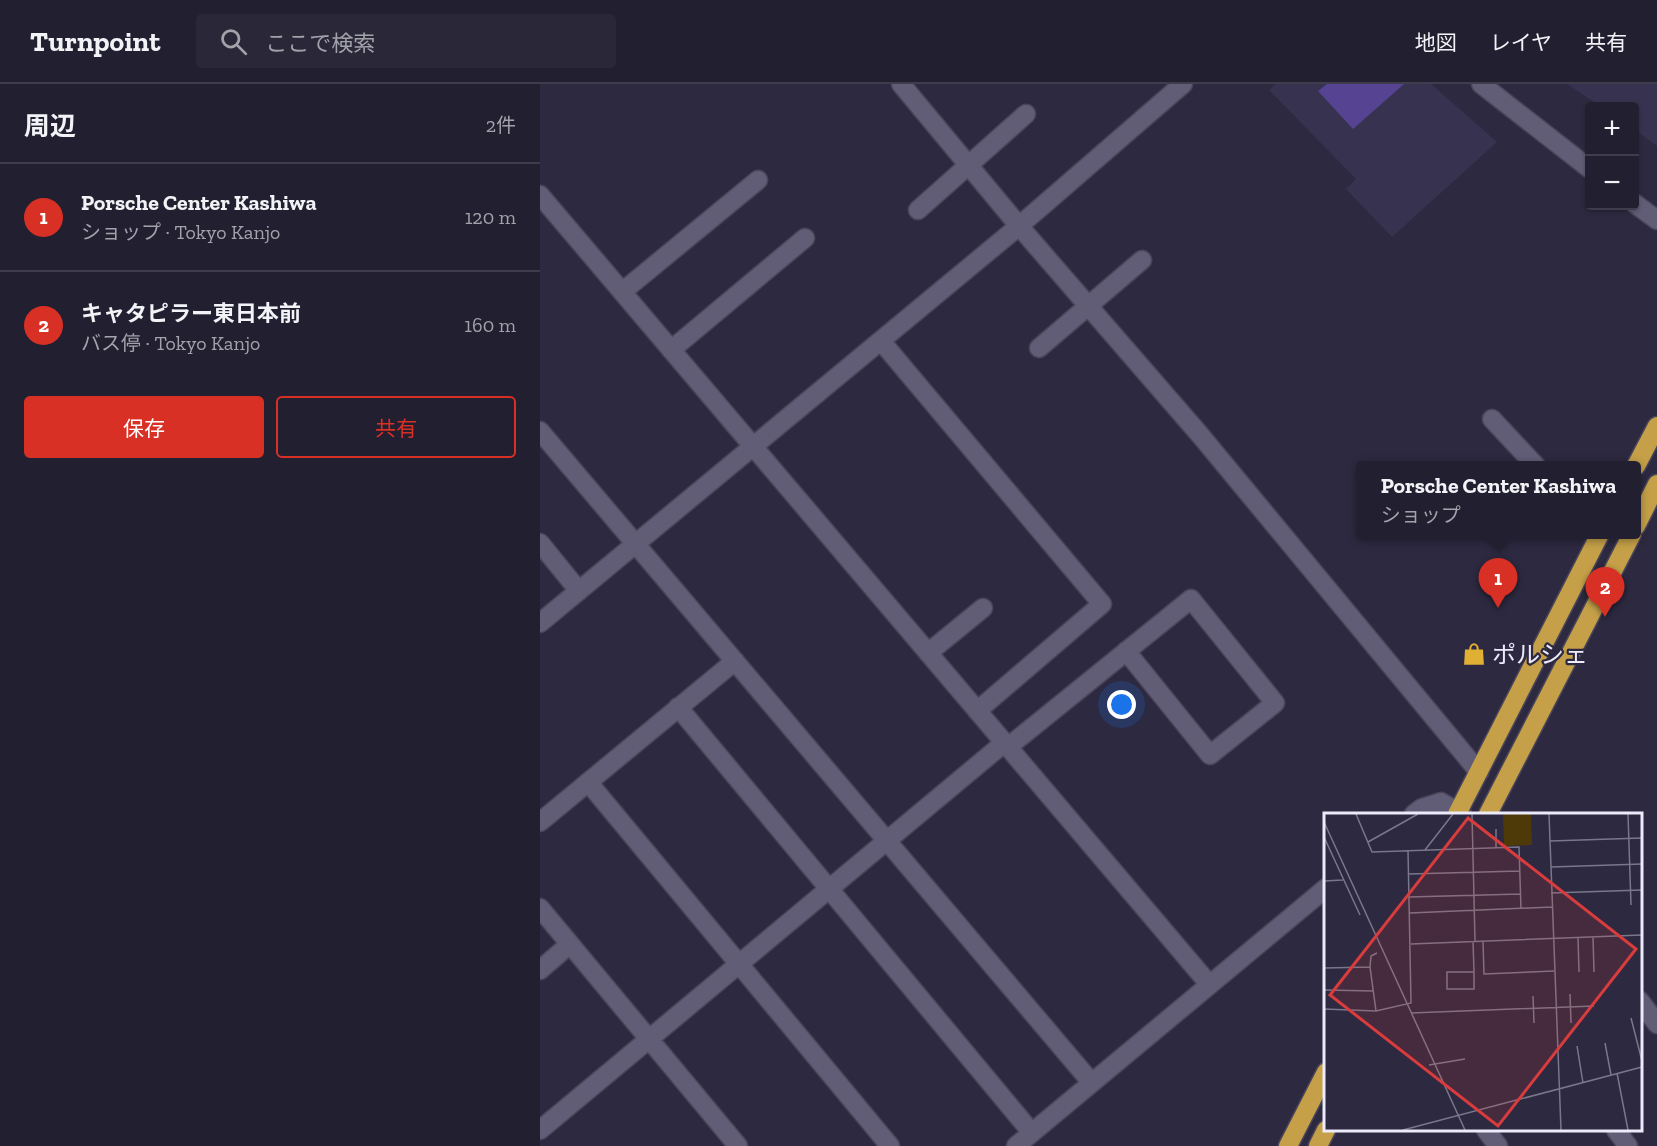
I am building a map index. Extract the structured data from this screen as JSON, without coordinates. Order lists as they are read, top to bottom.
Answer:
{
  "places": {
    "shop": ["ポルシェ"]
  },
  "page": {
    "header": "Turnpoint",
    "search": "ここで検索",
    "nav": ["地図", "レイヤ", "共有"],
    "heading": ["周辺", "2件"],
    "map_buttons": ["+", "−"],
    "list": [
      {
        "mark": "1",
        "name": "Porsche Center Kashiwa",
        "note": "ショップ · Tokyo Kanjo",
        "value": "120 m"
      },
      {
        "mark": "2",
        "name": "キャタピラー東日本前",
        "note": "バス停 · Tokyo Kanjo",
        "value": "160 m"
      }
    ],
    "buttons": ["保存", "共有"],
    "popup": ["Porsche Center Kashiwa", "ショップ"],
    "pins": ["1", "2"]
  }
}
